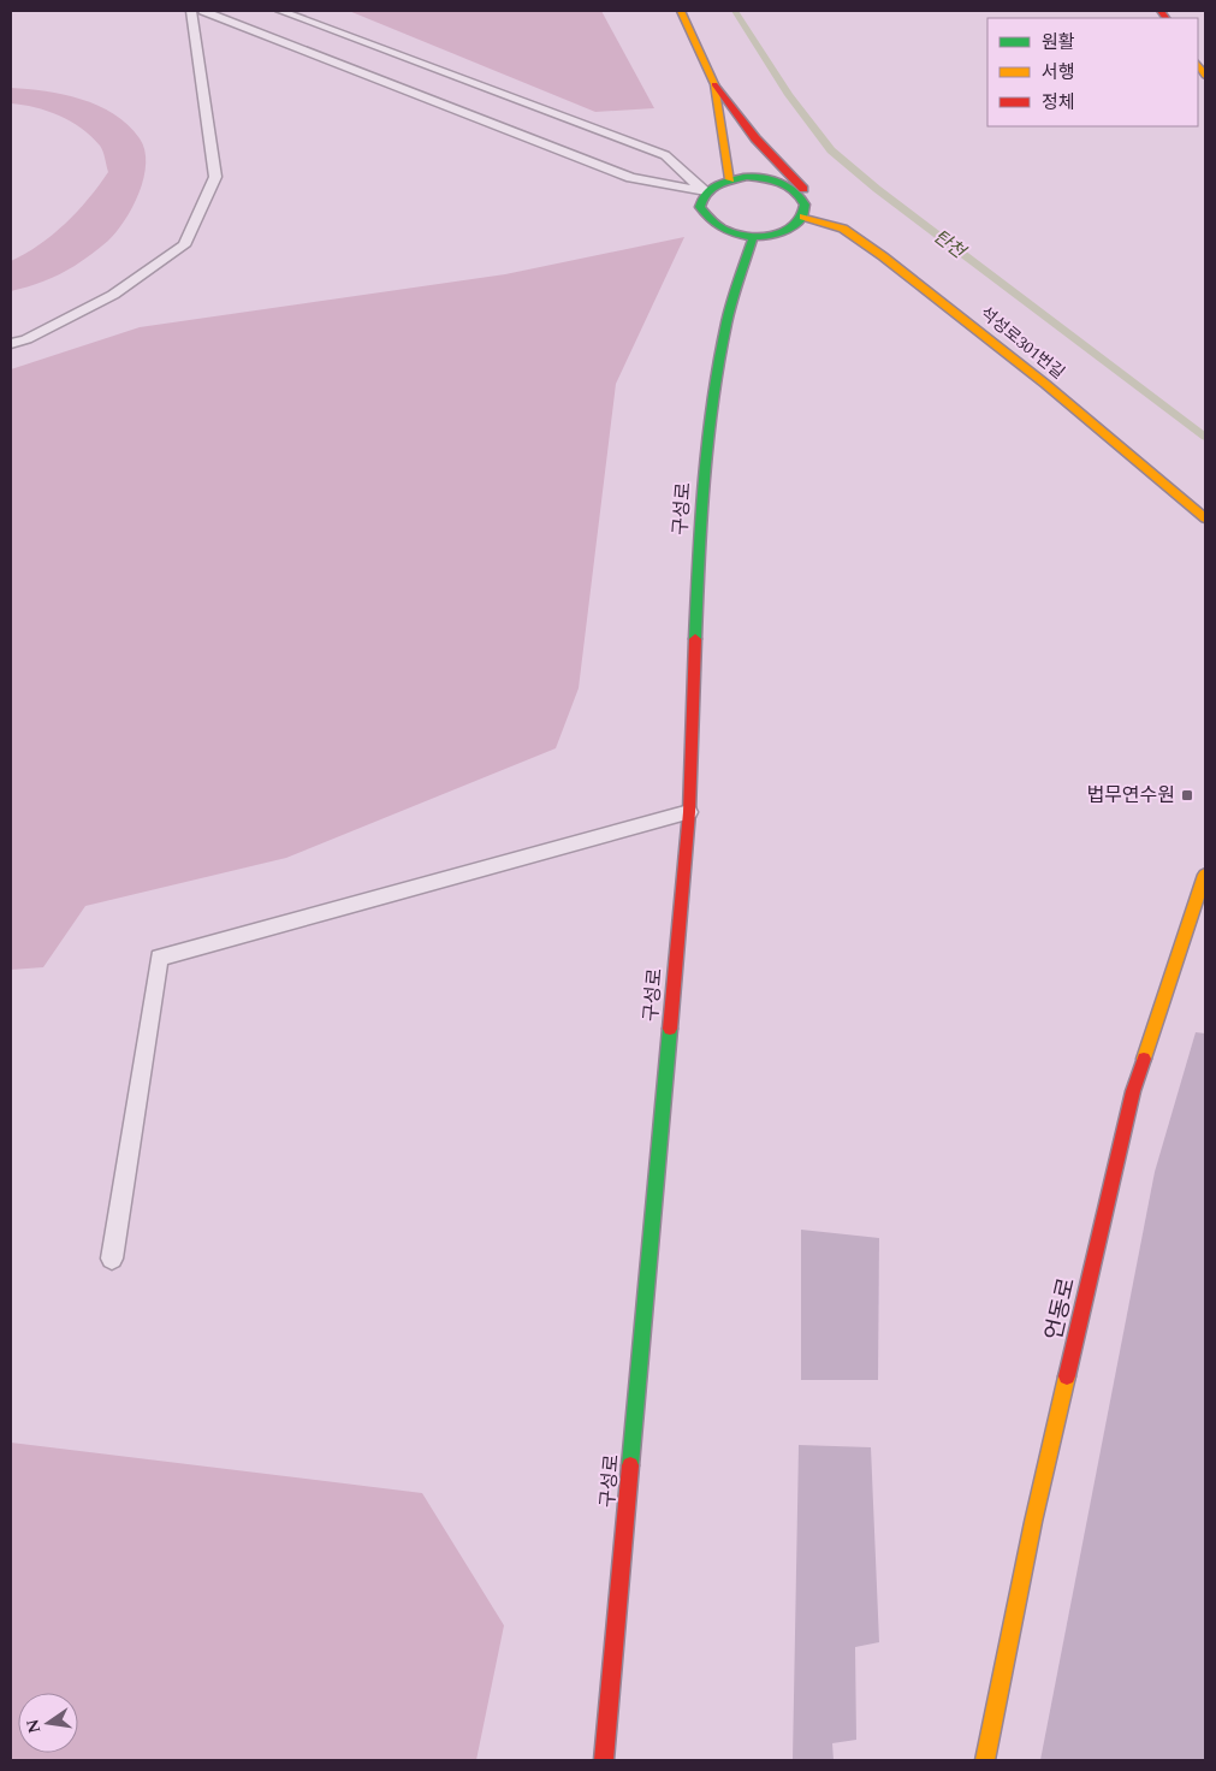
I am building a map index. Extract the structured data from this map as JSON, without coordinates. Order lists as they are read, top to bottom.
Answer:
{
  "streets": {
    "main road": ["석성로301번길", "구성로", "언동로"]
  },
  "crossings": [
    ["석성로301번길", "구성로"]
  ],
  "water": ["탄천"],
  "places": {
    "transit": ["법무연수원"]
  },
  "legend": ["원활", "서행", "정체"],
  "north": "left"
}
